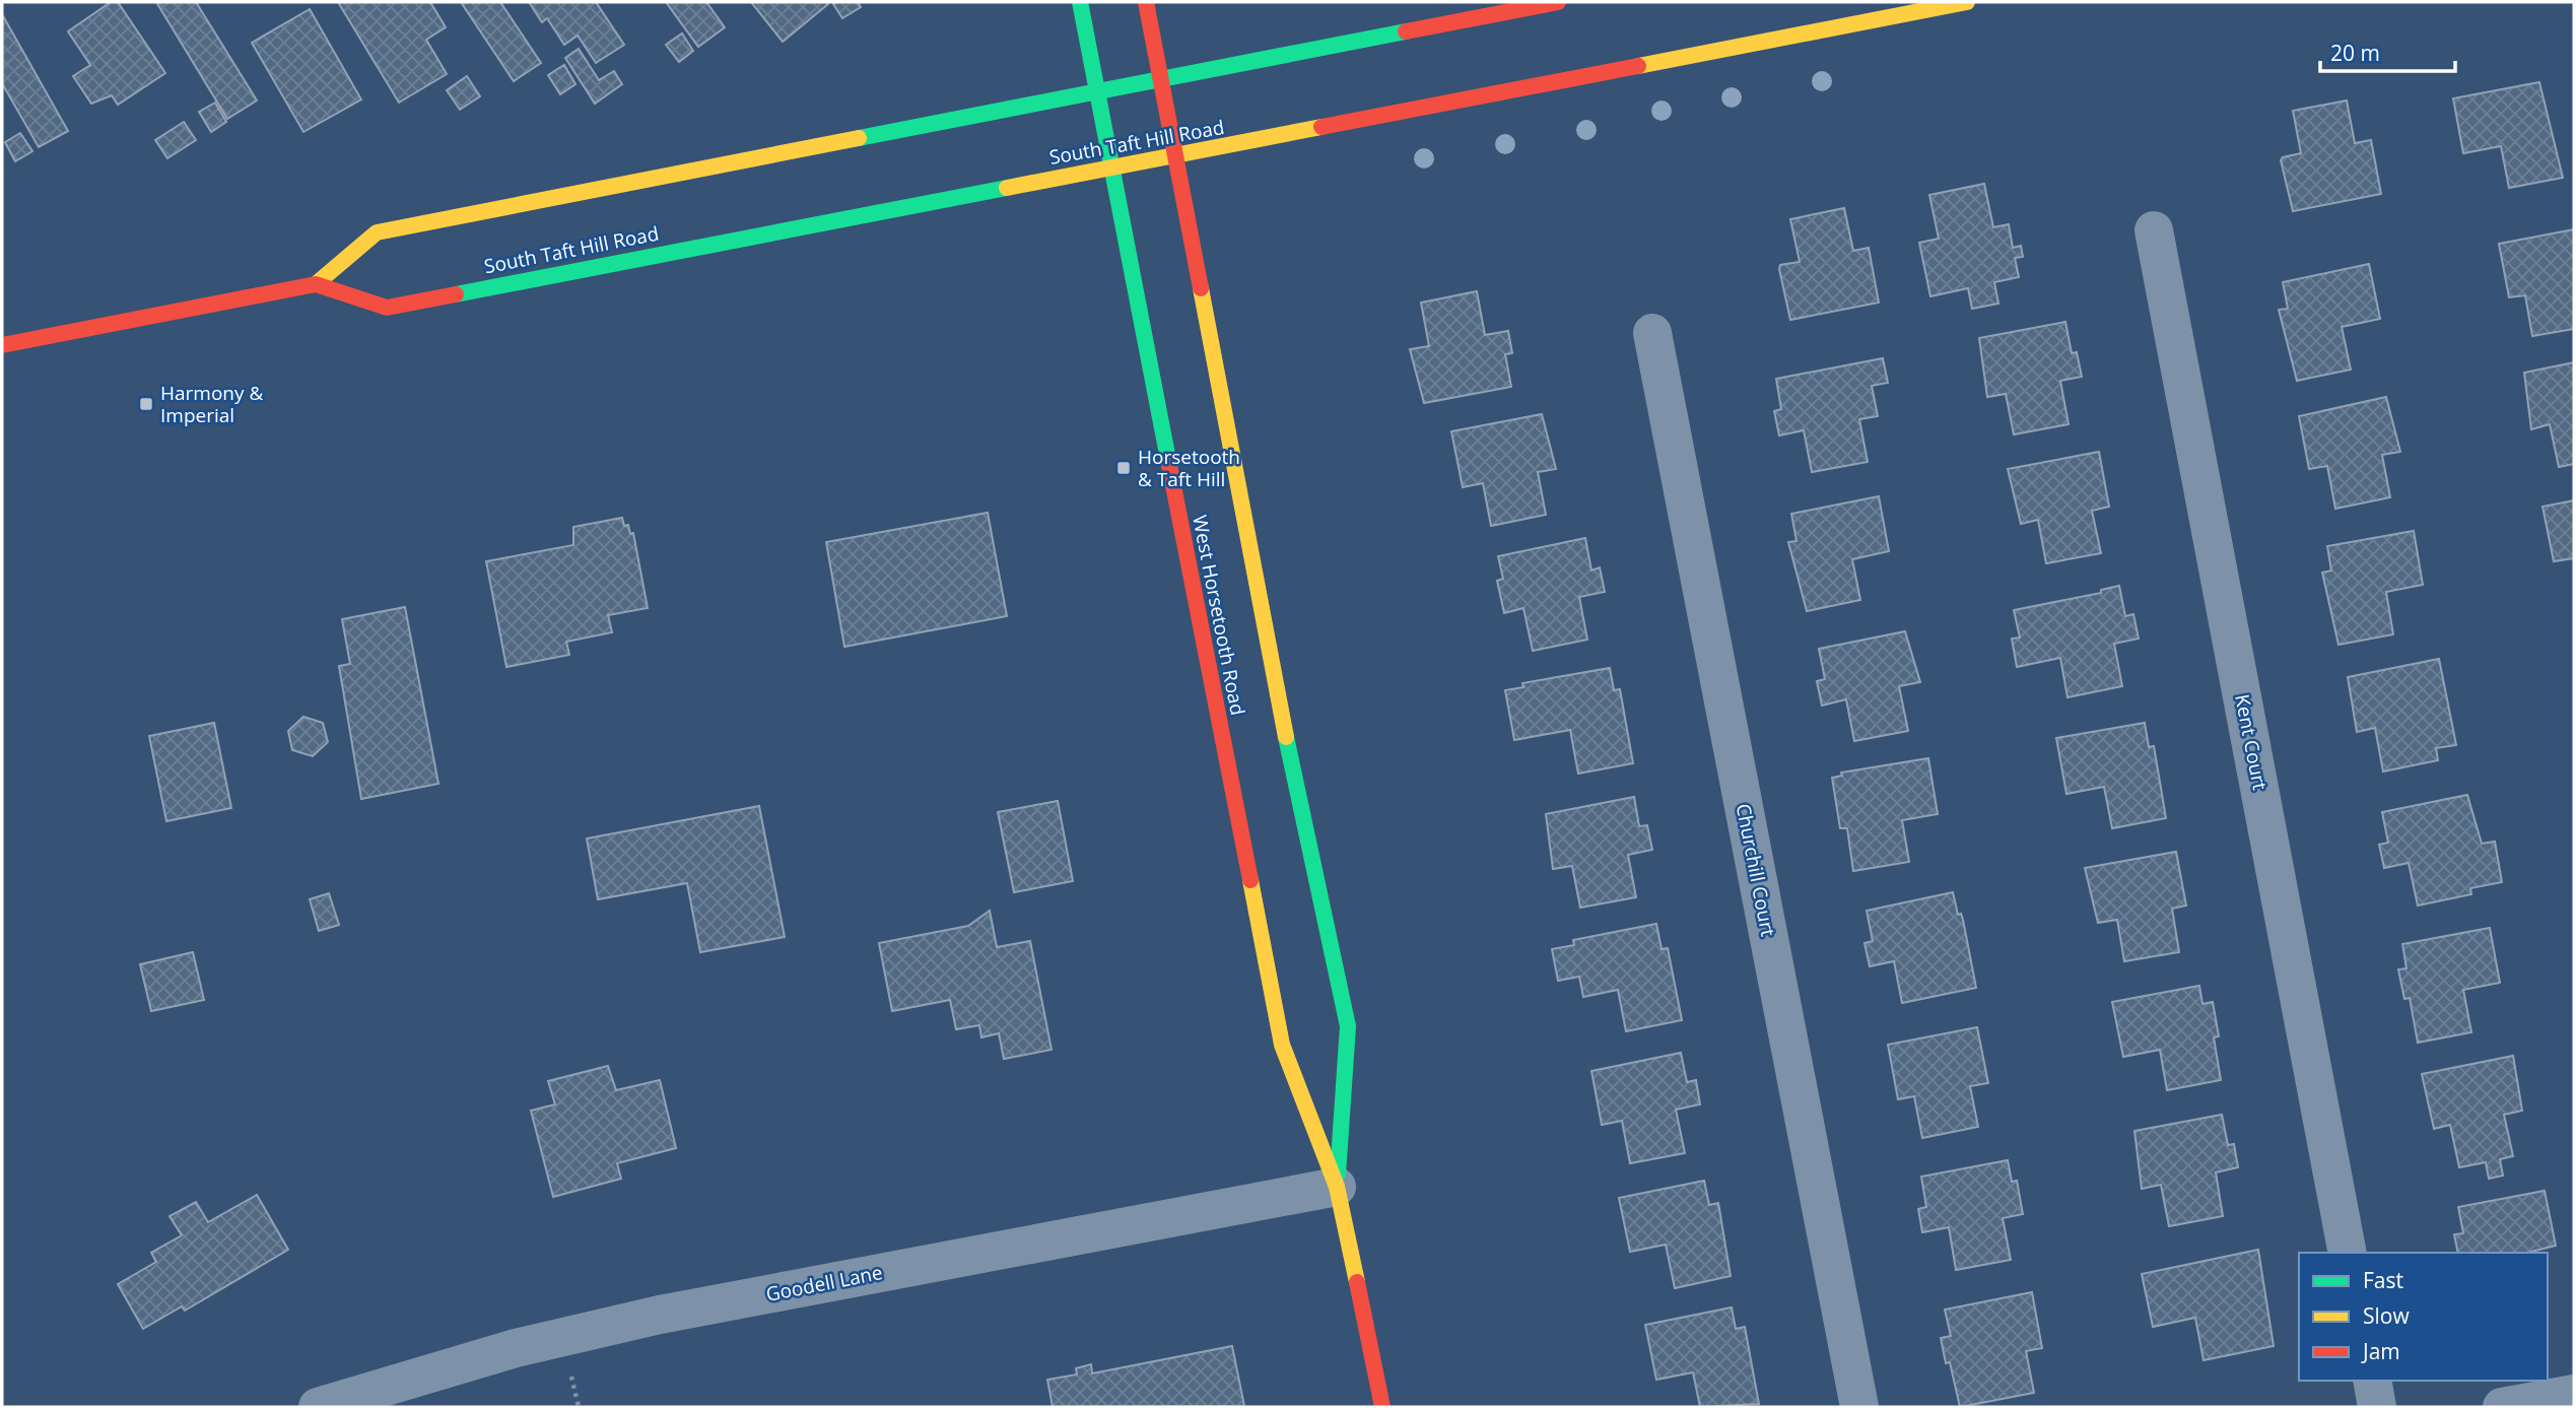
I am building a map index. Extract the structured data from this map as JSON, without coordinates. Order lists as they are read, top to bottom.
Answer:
{
  "streets": {
    "main road": ["South Taft Hill Road", "West Horsetooth Road"],
    "street": ["Kent Court", "Churchill Court", "Goodell Lane"]
  },
  "crossings": [
    ["South Taft Hill Road", "West Horsetooth Road"],
    ["West Horsetooth Road", "Goodell Lane"]
  ],
  "places": {
    "transit": ["Harmony & Imperial", "Horsetooth & Taft Hill"]
  },
  "legend": ["Fast", "Slow", "Jam"],
  "scale_bar": "20 m"
}
